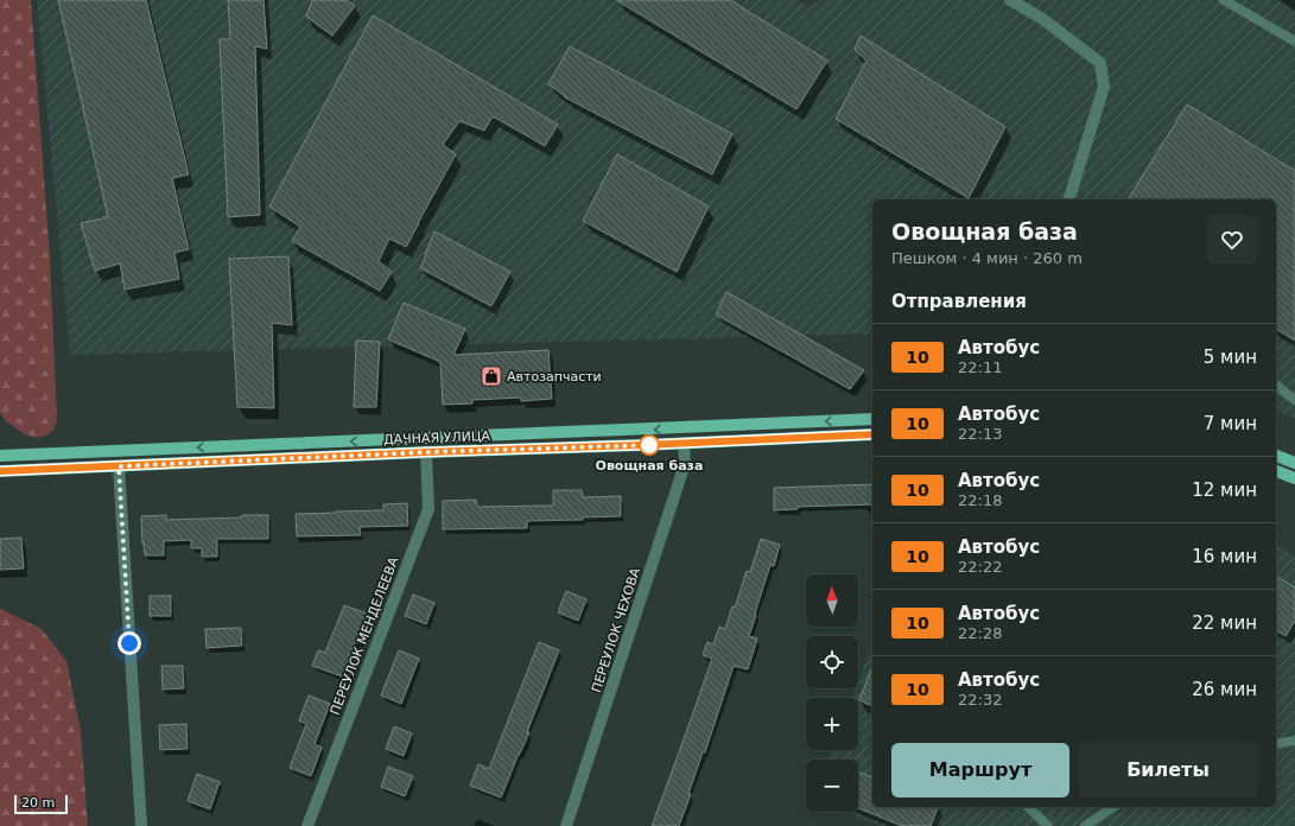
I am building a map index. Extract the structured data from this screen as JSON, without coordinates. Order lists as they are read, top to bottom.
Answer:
{
  "streets": {
    "main road": ["ДАЧНАЯ УЛИЦА"],
    "street": ["ПЕРЕУЛОК ЧЕХОВА", "ПЕРЕУЛОК МЕНДЕЛЕЕВА"]
  },
  "crossings": [
    ["ДАЧНАЯ УЛИЦА", "ПЕРЕУЛОК ЧЕХОВА"],
    ["ДАЧНАЯ УЛИЦА", "ПЕРЕУЛОК МЕНДЕЛЕЕВА"]
  ],
  "places": {
    "shop": ["Автозапчасти"],
    "other": ["Овощная база"]
  },
  "lines": ["bus line 10"],
  "scale_bar": "20 m",
  "north": "top",
  "page": {
    "heading": [
      ["Овощная база", "Пешком · 4 мин · 260 m"],
      "Отправления"
    ],
    "list": [
      {
        "mark": "10",
        "name": "Автобус",
        "note": "22:11",
        "value": "5 мин"
      },
      {
        "mark": "10",
        "name": "Автобус",
        "note": "22:13",
        "value": "7 мин"
      },
      {
        "mark": "10",
        "name": "Автобус",
        "note": "22:18",
        "value": "12 мин"
      },
      {
        "mark": "10",
        "name": "Автобус",
        "note": "22:22",
        "value": "16 мин"
      },
      {
        "mark": "10",
        "name": "Автобус",
        "note": "22:28",
        "value": "22 мин"
      },
      {
        "mark": "10",
        "name": "Автобус",
        "note": "22:32",
        "value": "26 мин"
      }
    ],
    "map_buttons": ["+", "−"],
    "buttons": ["Маршрут", "Билеты"],
    "scale": "20 m"
  }
}
